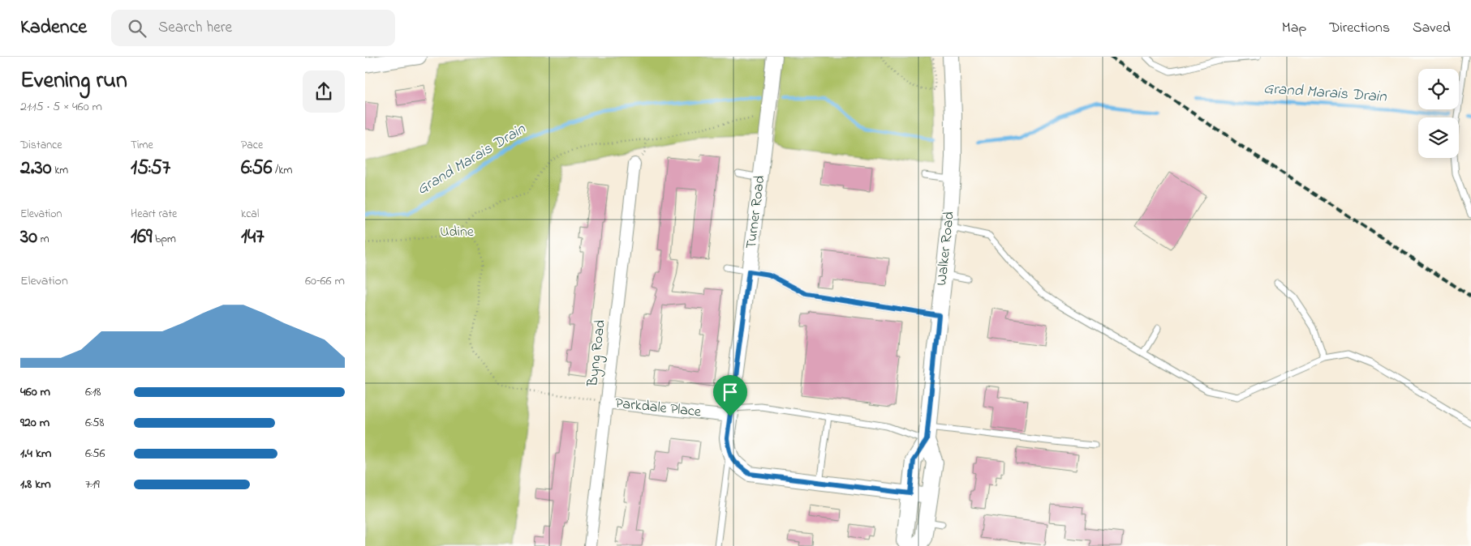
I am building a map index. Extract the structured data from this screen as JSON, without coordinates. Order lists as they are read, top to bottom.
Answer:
{
  "streets": {
    "main road": ["Walker Road"],
    "street": ["Turner Road", "Byng Road", "Parkdale Place"]
  },
  "crossings": [
    ["Turner Road", "Parkdale Place"],
    ["Byng Road", "Parkdale Place"]
  ],
  "water": ["Grand Marais Drain"],
  "parks": ["Udine"],
  "page": {
    "header": "Kadence",
    "search": "Search here",
    "nav": ["Map", "Directions", "Saved"],
    "heading": ["Evening run", "21:15 · 5 × 460 m"],
    "stats": [
      ["Distance", "2.30 km"],
      ["Time", "15:57"],
      ["Pace", "6:56 /km"],
      ["Elevation", "30 m"],
      ["Heart rate", "169 bpm"],
      ["kcal", "147"]
    ],
    "chart": ["Elevation", "60–66 m"],
    "list": [
      {
        "name": "460 m",
        "note": "6:18"
      },
      {
        "name": "920 m",
        "note": "6:58"
      },
      {
        "name": "1.4 km",
        "note": "6:56"
      },
      {
        "name": "1.8 km",
        "note": "7:19"
      }
    ]
  }
}
